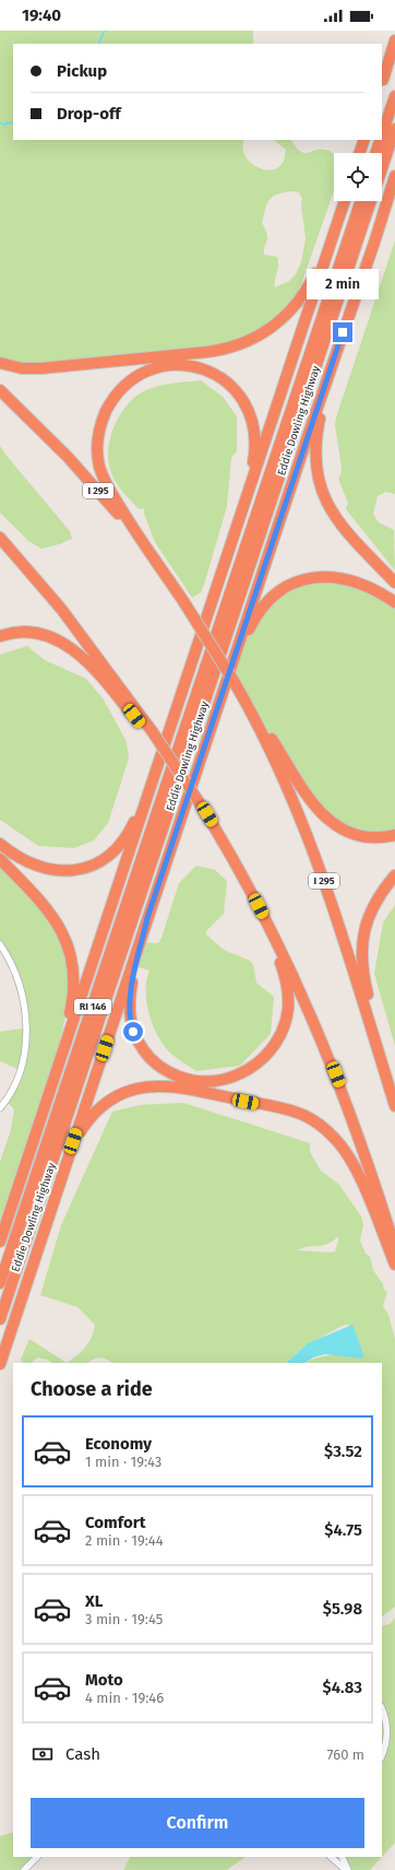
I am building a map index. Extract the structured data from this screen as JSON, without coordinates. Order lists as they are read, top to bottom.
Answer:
{
  "streets": {
    "highway": ["Eddie Dowling Highway", "I 295", "RI 146"]
  },
  "page": {
    "status": "19:40",
    "banner": ["Pickup", "Drop-off"],
    "bubble": "2 min",
    "heading": "Choose a ride",
    "list": [
      {
        "name": "Economy",
        "note": "1 min · 19:43",
        "value": "$3.52"
      },
      {
        "name": "Comfort",
        "note": "2 min · 19:44",
        "value": "$4.75"
      },
      {
        "name": "XL",
        "note": "3 min · 19:45",
        "value": "$5.98"
      },
      {
        "name": "Moto",
        "note": "4 min · 19:46",
        "value": "$4.83"
      }
    ],
    "pay": ["Cash", "760 m"],
    "buttons": "Confirm"
  }
}
